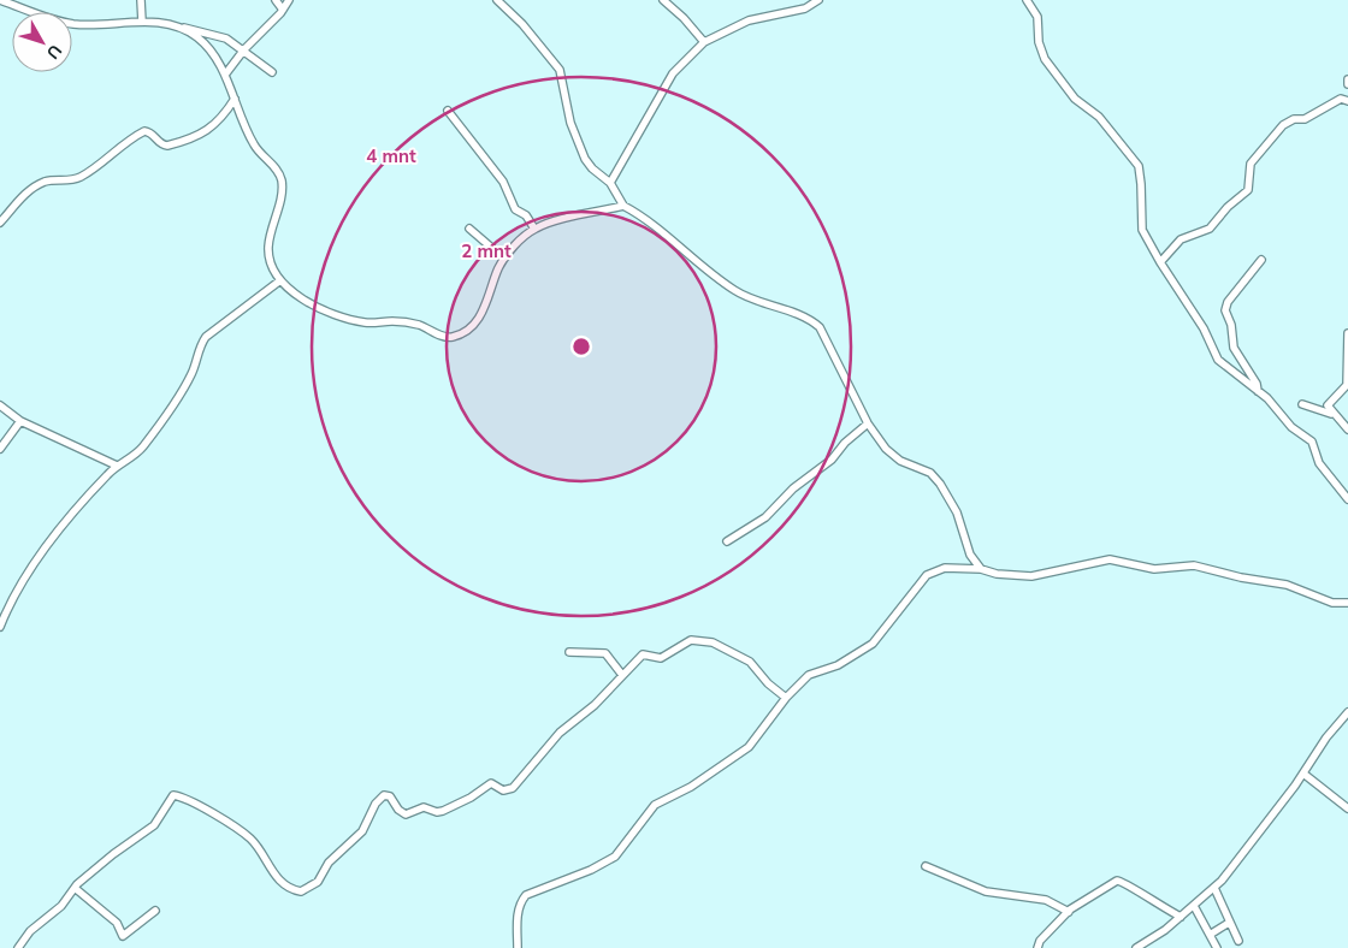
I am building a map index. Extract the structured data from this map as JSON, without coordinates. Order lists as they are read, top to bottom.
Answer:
{
  "north": "bottom right",
  "rings": ["4 mnt", "2 mnt"]
}
